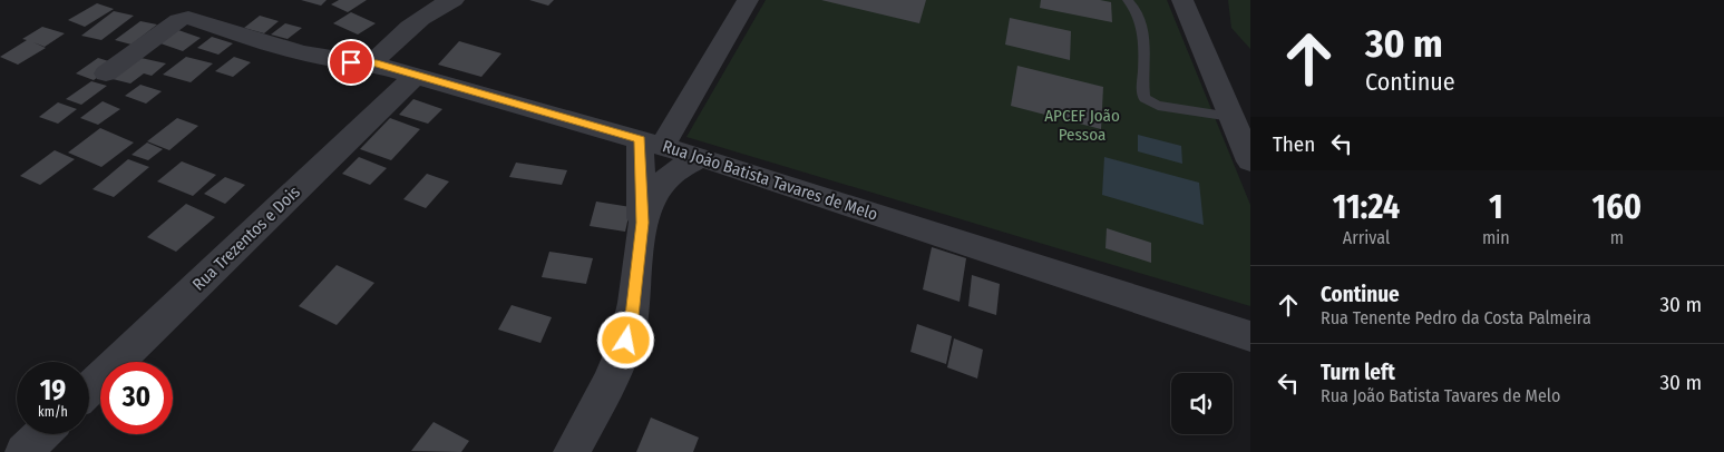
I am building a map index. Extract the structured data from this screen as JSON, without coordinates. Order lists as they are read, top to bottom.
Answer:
{
  "streets": {
    "street": ["Rua João Batista Tavares de Melo", "Rua Trezentos e Dois"]
  },
  "crossings": [
    ["Rua João Batista Tavares de Melo", "Rua Trezentos e Dois"]
  ],
  "parks": ["APCEF João Pessoa"],
  "page": {
    "turn": ["30 m", "Continue"],
    "then": "Then",
    "eta": [
      "11:24",
      "Arrival",
      "1",
      "min",
      "160",
      "m"
    ],
    "list": [
      {
        "name": "Continue",
        "note": "Rua Tenente Pedro da Costa Palmeira",
        "value": "30 m"
      },
      {
        "name": "Turn left",
        "note": "Rua João Batista Tavares de Melo",
        "value": "30 m"
      }
    ],
    "speed": "19 km/h",
    "limit": "30"
  }
}
